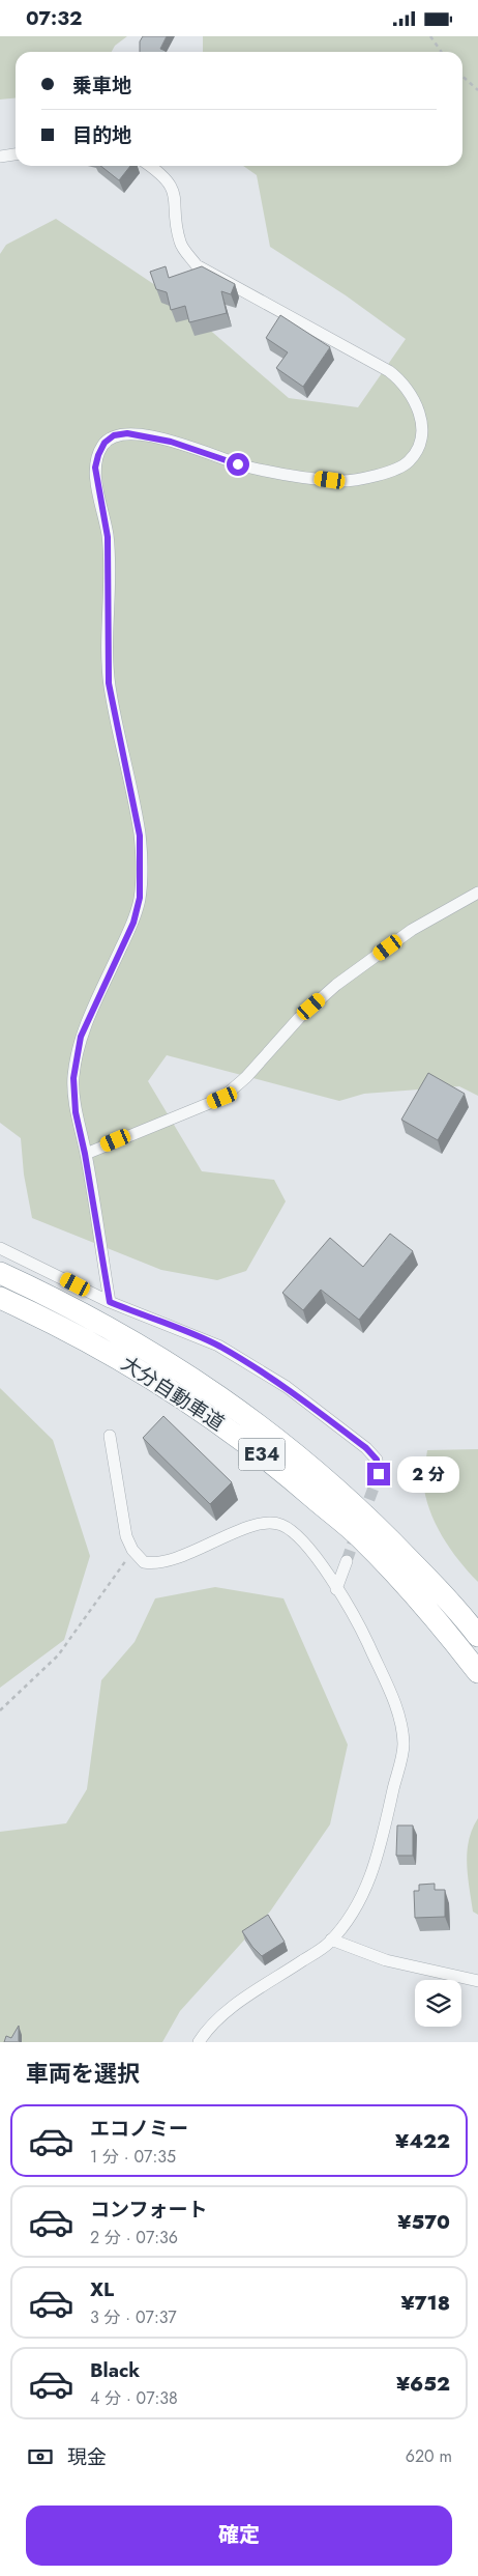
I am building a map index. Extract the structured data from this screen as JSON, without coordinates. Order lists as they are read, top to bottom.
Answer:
{
  "streets": {
    "highway": ["大分自動車道", "E34"]
  },
  "page": {
    "status": "07:32",
    "banner": ["乗車地", "目的地"],
    "bubble": "2 分",
    "heading": "車両を選択",
    "list": [
      {
        "name": "エコノミー",
        "note": "1 分 · 07:35",
        "value": "¥422"
      },
      {
        "name": "コンフォート",
        "note": "2 分 · 07:36",
        "value": "¥570"
      },
      {
        "name": "XL",
        "note": "3 分 · 07:37",
        "value": "¥718"
      },
      {
        "name": "Black",
        "note": "4 分 · 07:38",
        "value": "¥652"
      }
    ],
    "pay": ["現金", "620 m"],
    "buttons": "確定"
  }
}
